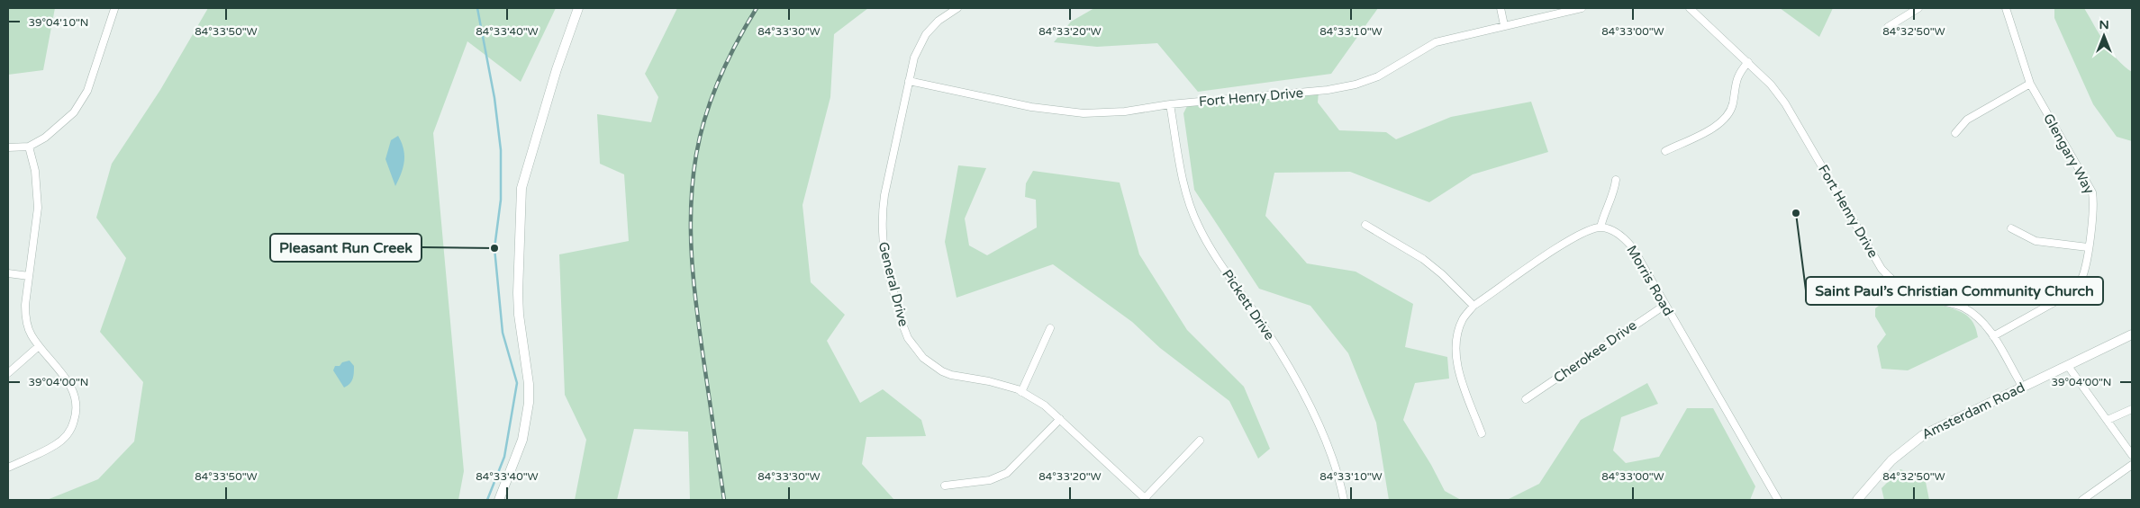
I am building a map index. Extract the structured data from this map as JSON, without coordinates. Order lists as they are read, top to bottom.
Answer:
{
  "streets": {
    "street": [
      "Fort Henry Drive",
      "Glengary Way",
      "Morris Road",
      "General Drive",
      "Pickett Drive",
      "Cherokee Drive",
      "Amsterdam Road"
    ]
  },
  "crossings": [
    ["Fort Henry Drive", "Glengary Way"],
    ["Fort Henry Drive", "General Drive"],
    ["Fort Henry Drive", "Pickett Drive"],
    ["Fort Henry Drive", "Amsterdam Road"],
    ["Morris Road", "Cherokee Drive"]
  ],
  "places": ["Saint Paul’s Christian Community Church", "Pleasant Run Creek"],
  "north": "top",
  "coordinates": [
    "39°04'10\"N",
    "84°33'50\"W",
    "84°33'40\"W",
    "84°33'30\"W",
    "84°33'20\"W",
    "84°33'10\"W",
    "84°33'00\"W",
    "84°32'50\"W",
    "39°04'00\"N"
  ]
}
